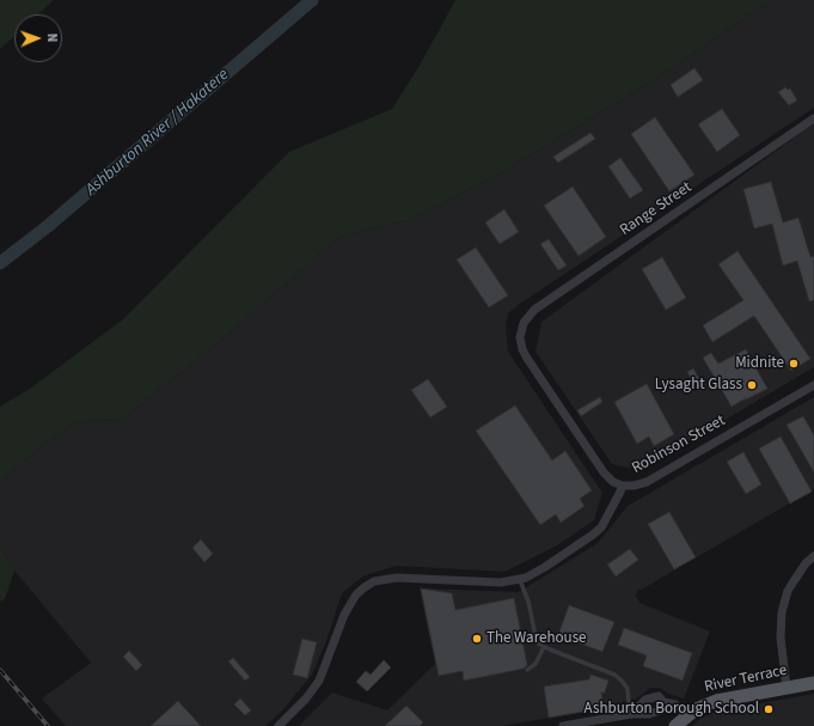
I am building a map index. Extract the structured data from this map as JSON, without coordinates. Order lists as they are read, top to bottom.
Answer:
{
  "streets": {
    "main road": ["River Terrace"],
    "street": ["Range Street", "Robinson Street"]
  },
  "crossings": [
    ["Range Street", "Robinson Street"]
  ],
  "water": ["Ashburton River / Hakatere"],
  "places": [
    "Midnite",
    "Lysaght Glass",
    "The Warehouse",
    "Ashburton Borough School"
  ],
  "north": "right"
}
